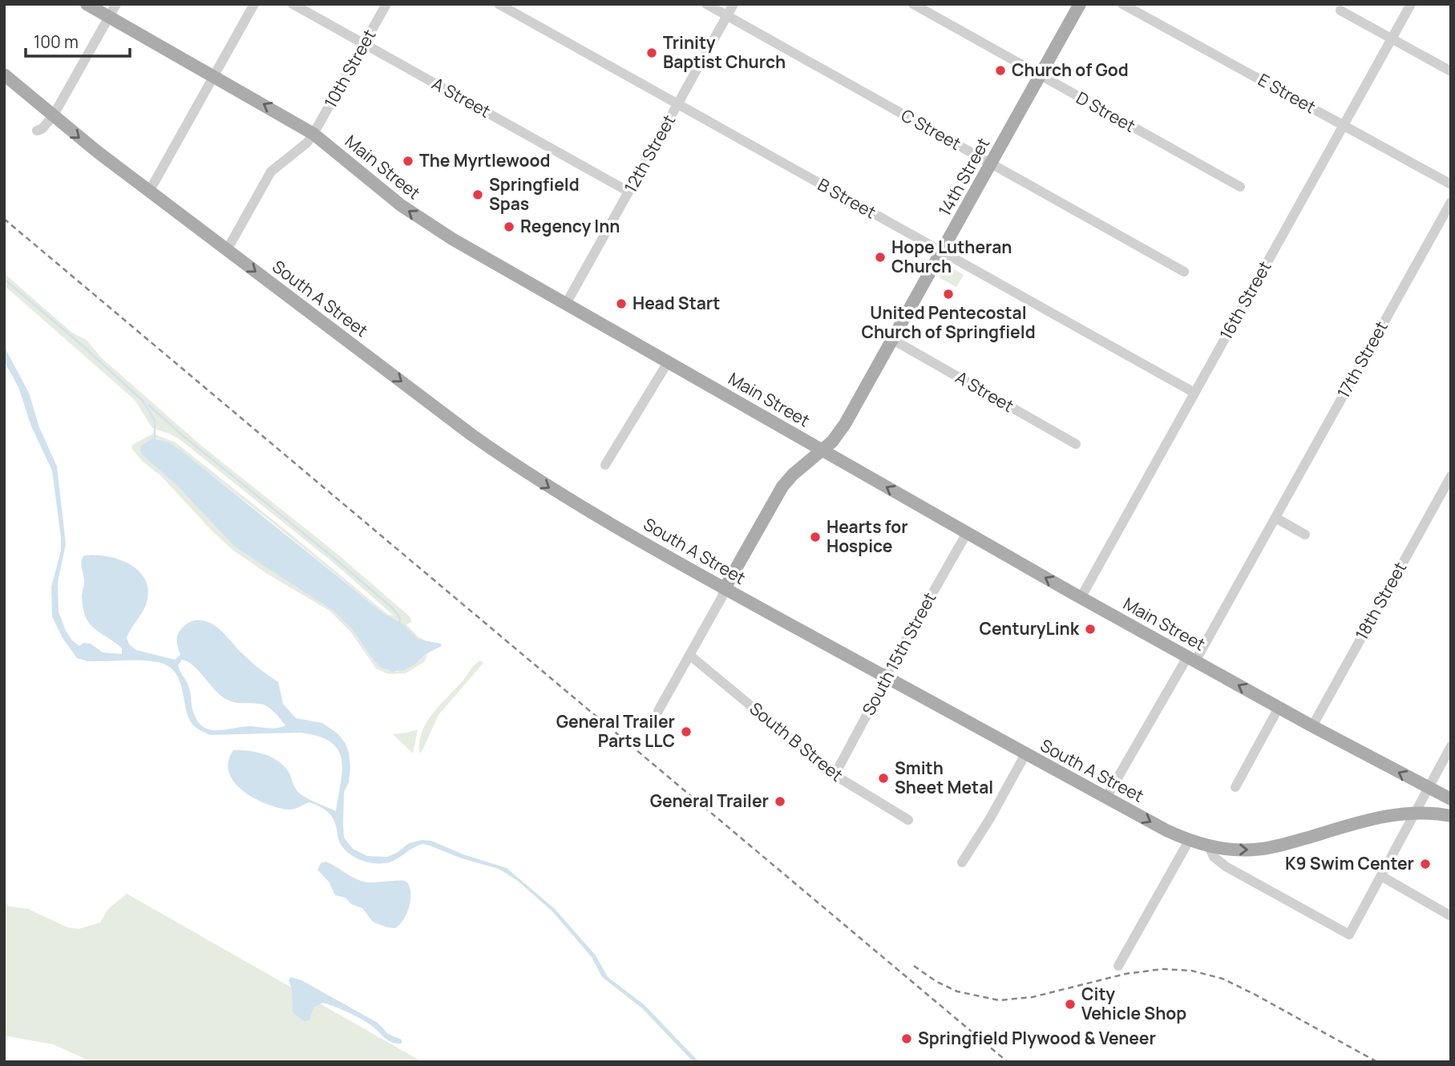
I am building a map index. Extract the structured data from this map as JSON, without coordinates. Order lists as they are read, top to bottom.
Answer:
{
  "streets": {
    "main road": ["Main Street", "14th Street", "South A Street"],
    "street": [
      "10th Street",
      "E Street",
      "A Street",
      "D Street",
      "C Street",
      "12th Street",
      "B Street",
      "16th Street",
      "17th Street",
      "18th Street",
      "South 15th Street",
      "South B Street"
    ]
  },
  "crossings": [
    ["10th Street", "A Street"],
    ["10th Street", "Main Street"],
    ["10th Street", "South A Street"],
    ["E Street", "16th Street"],
    ["A Street", "12th Street"],
    ["A Street", "14th Street"],
    ["D Street", "14th Street"],
    ["C Street", "12th Street"],
    ["C Street", "14th Street"],
    ["12th Street", "Main Street"],
    ["12th Street", "B Street"],
    ["Main Street", "14th Street"],
    ["Main Street", "16th Street"],
    ["Main Street", "17th Street"],
    ["Main Street", "18th Street"],
    ["Main Street", "South 15th Street"],
    ["14th Street", "B Street"],
    ["14th Street", "South A Street"],
    ["B Street", "16th Street"],
    ["South A Street", "17th Street"],
    ["South A Street", "South 15th Street"],
    ["South 15th Street", "South B Street"]
  ],
  "one_way": ["Main Street", "South A Street"],
  "places": [
    "Trinity Baptist Church",
    "Church of God",
    "The Myrtlewood",
    "Springfield Spas",
    "Regency Inn",
    "Hope Lutheran Church",
    "United Pentecostal Church of Springfield",
    "Head Start",
    "Hearts for Hospice",
    "CenturyLink",
    "General Trailer Parts LLC",
    "Smith Sheet Metal",
    "General Trailer",
    "K9 Swim Center",
    "City Vehicle Shop",
    "Springfield Plywood & Veneer"
  ],
  "scale_bar": "100 m"
}
